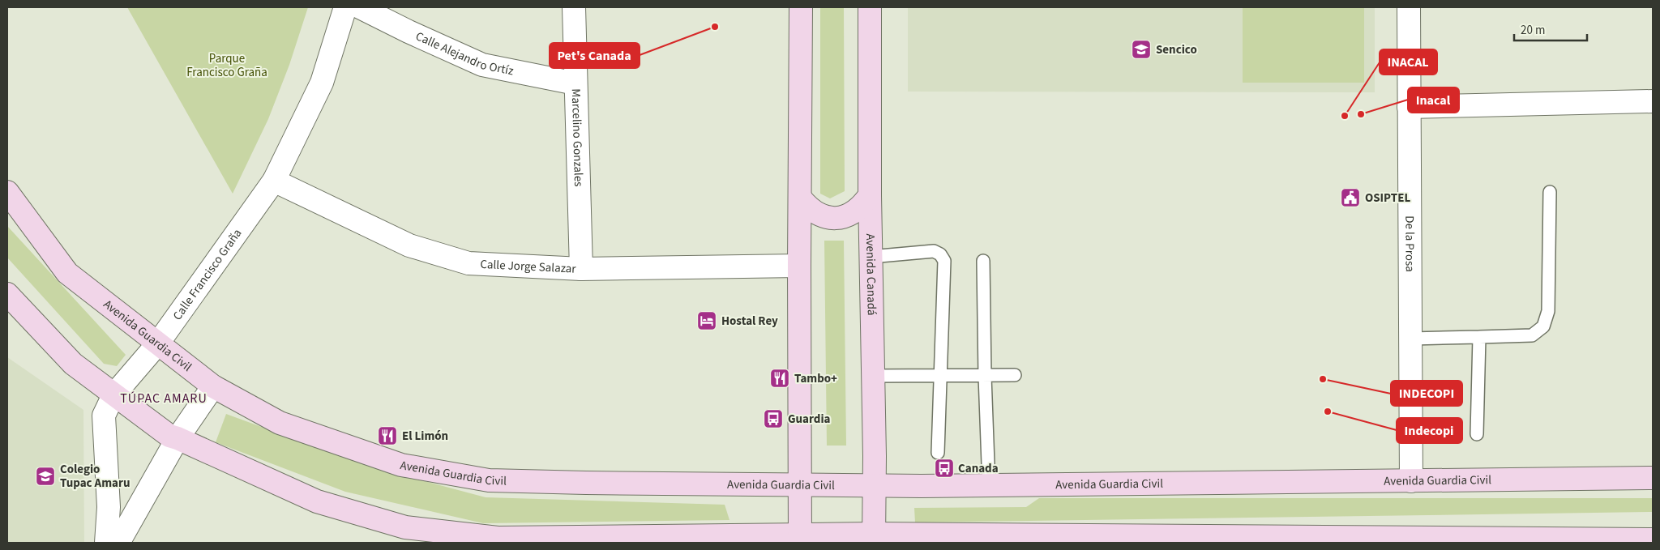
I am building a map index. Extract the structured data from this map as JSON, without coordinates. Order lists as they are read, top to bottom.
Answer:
{
  "streets": {
    "main road": ["Avenida Canadá", "Avenida Guardia Civil"],
    "street": [
      "Calle Alejandro Ortíz",
      "Marcelino Gonzales",
      "De la Prosa",
      "Calle Jorge Salazar",
      "Calle Francisco Graña"
    ]
  },
  "crossings": [
    ["Calle Alejandro Ortíz", "Marcelino Gonzales"],
    ["Marcelino Gonzales", "Calle Jorge Salazar"],
    ["De la Prosa", "Avenida Guardia Civil"],
    ["Calle Jorge Salazar", "Calle Francisco Graña"],
    ["Calle Francisco Graña", "Avenida Guardia Civil"],
    ["Avenida Canadá", "Avenida Guardia Civil"]
  ],
  "districts": ["TÚPAC AMARU"],
  "parks": ["Parque Francisco Graña"],
  "places": {
    "other": [
      "Pet's Canada",
      "Inacal",
      "INACAL",
      "INDECOPI",
      "Indecopi"
    ],
    "school or university": ["Sencico", "Colegio Tupac Amaru"],
    "public building": ["OSIPTEL"],
    "hotel": ["Hostal Rey"],
    "restaurant": ["Tambo+", "El Limón"],
    "bus stop": ["Guardia", "Canada"]
  },
  "scale_bar": "20 m"
}
